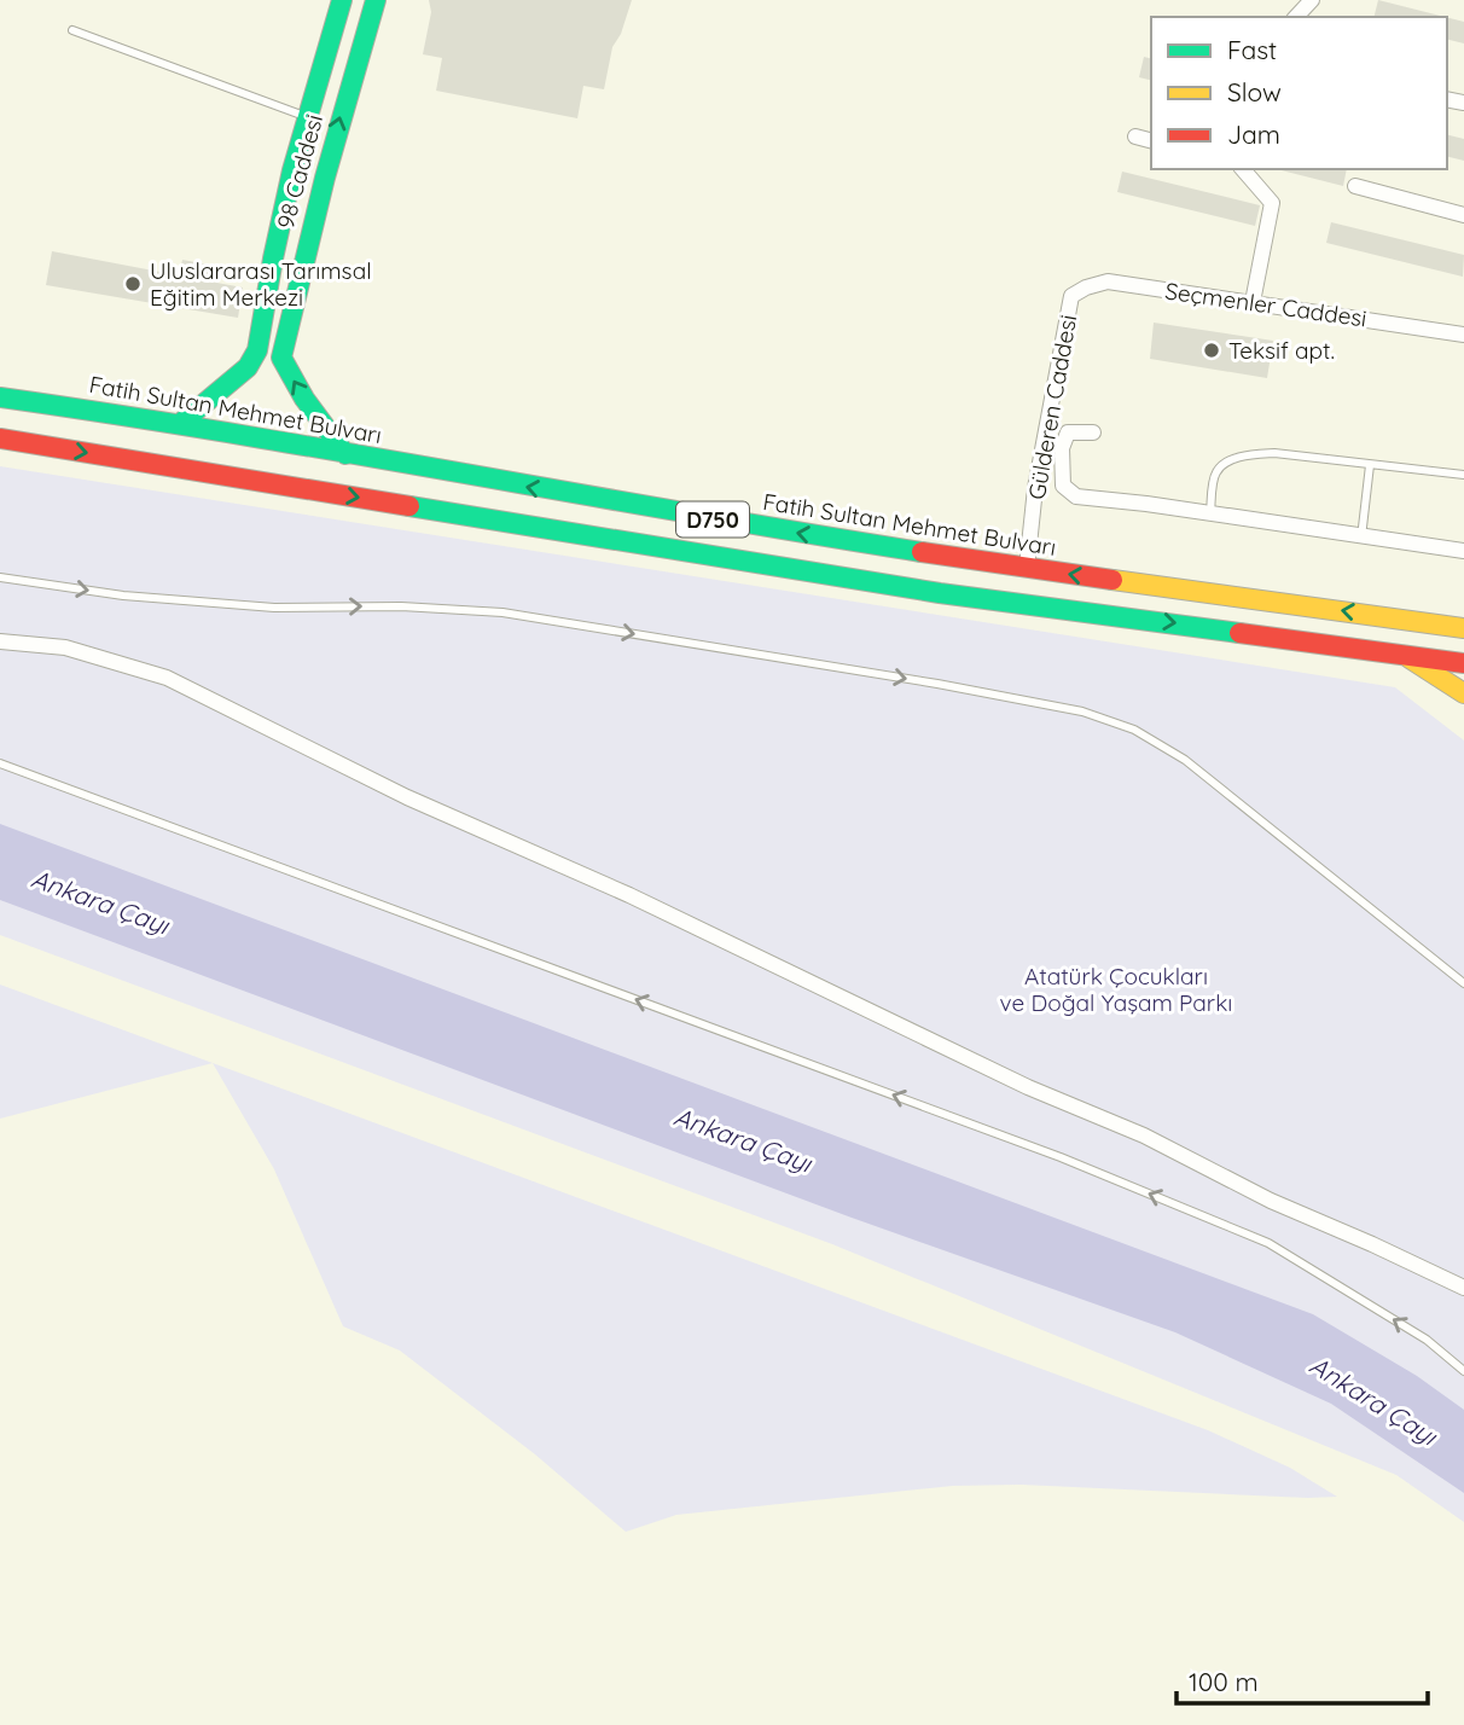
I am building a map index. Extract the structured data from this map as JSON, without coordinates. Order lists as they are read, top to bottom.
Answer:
{
  "streets": {
    "main road": ["98 Caddesi", "Fatih Sultan Mehmet Bulvarı", "D750"],
    "street": ["Seçmenler Caddesi", "Gülderen Caddesi"]
  },
  "crossings": [
    ["Seçmenler Caddesi", "Gülderen Caddesi"],
    ["Gülderen Caddesi", "Fatih Sultan Mehmet Bulvarı"]
  ],
  "water": ["Ankara Çayı"],
  "parks": ["Atatürk Çocukları ve Doğal Yaşam Parkı"],
  "places": ["Uluslararası Tarımsal Eğitim Merkezi", "Teksif apt."],
  "legend": ["Fast", "Slow", "Jam"],
  "scale_bar": "100 m"
}
